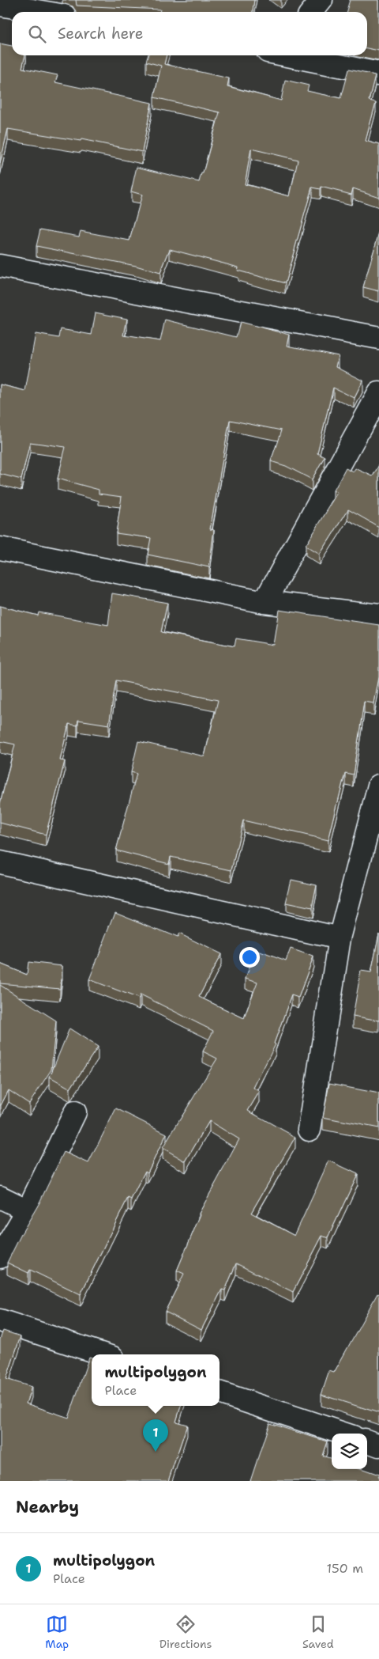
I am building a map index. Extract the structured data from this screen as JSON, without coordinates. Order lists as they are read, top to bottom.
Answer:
{
  "page": {
    "search": "Search here",
    "popup": ["multipolygon", "Place"],
    "pins": "1",
    "heading": "Nearby",
    "list": [
      {
        "mark": "1",
        "name": "multipolygon",
        "note": "Place",
        "value": "150 m"
      }
    ],
    "nav": ["Map", "Directions", "Saved"]
  }
}
